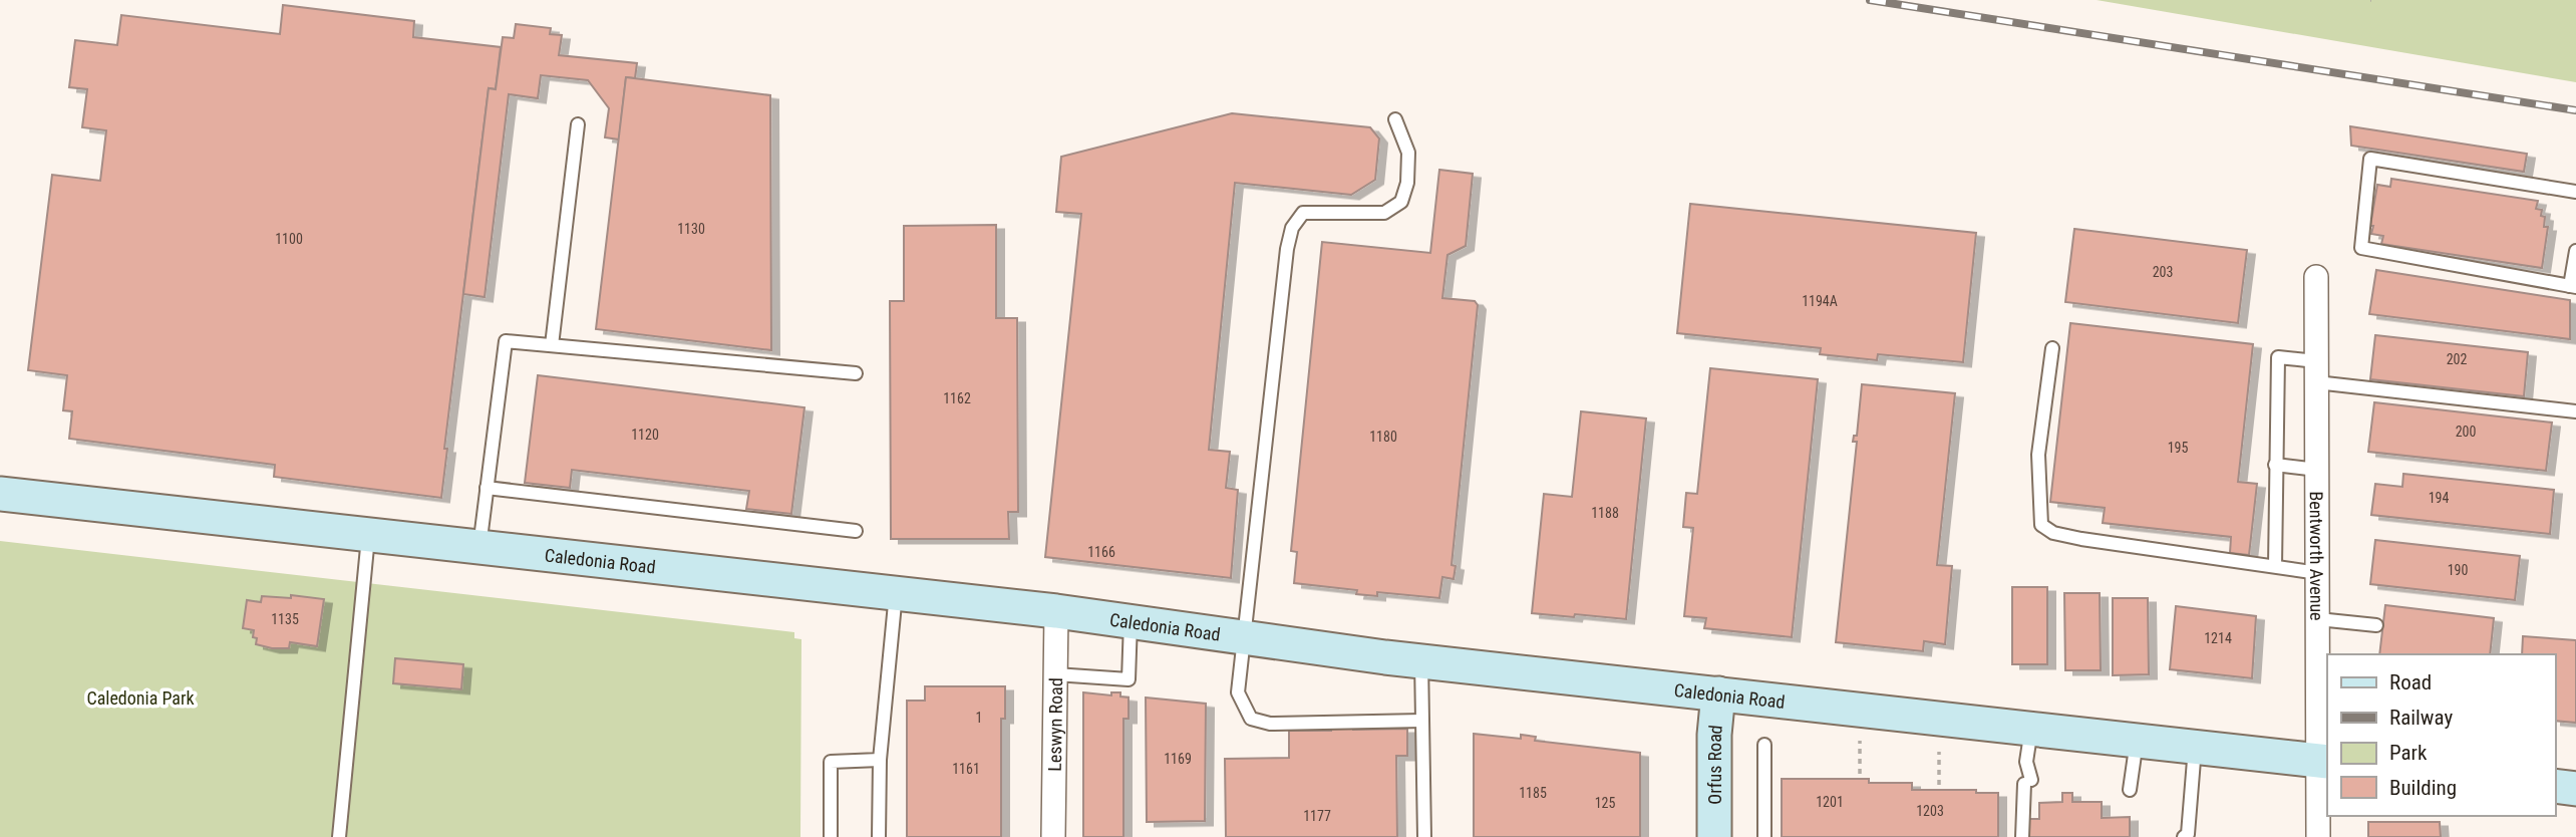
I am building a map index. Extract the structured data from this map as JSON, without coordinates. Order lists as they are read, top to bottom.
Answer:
{
  "streets": {
    "street": [
      "Bentworth Avenue",
      "Caledonia Road",
      "Leswyn Road",
      "Orfus Road"
    ]
  },
  "crossings": [
    ["Bentworth Avenue", "Caledonia Road"],
    ["Caledonia Road", "Leswyn Road"],
    ["Caledonia Road", "Orfus Road"]
  ],
  "parks": ["Caledonia Park"],
  "house_numbers": [
    "1130",
    "1100",
    "203",
    "1194A",
    "202",
    "1162",
    "200",
    "1120",
    "1180",
    "195",
    "194",
    "1188",
    "1166",
    "190",
    "1135",
    "1214",
    "1",
    "1169",
    "1161",
    "1185",
    "1201",
    "125",
    "1203",
    "1177"
  ],
  "legend": [
    "Road",
    "Railway",
    "Park",
    "Building"
  ]
}
